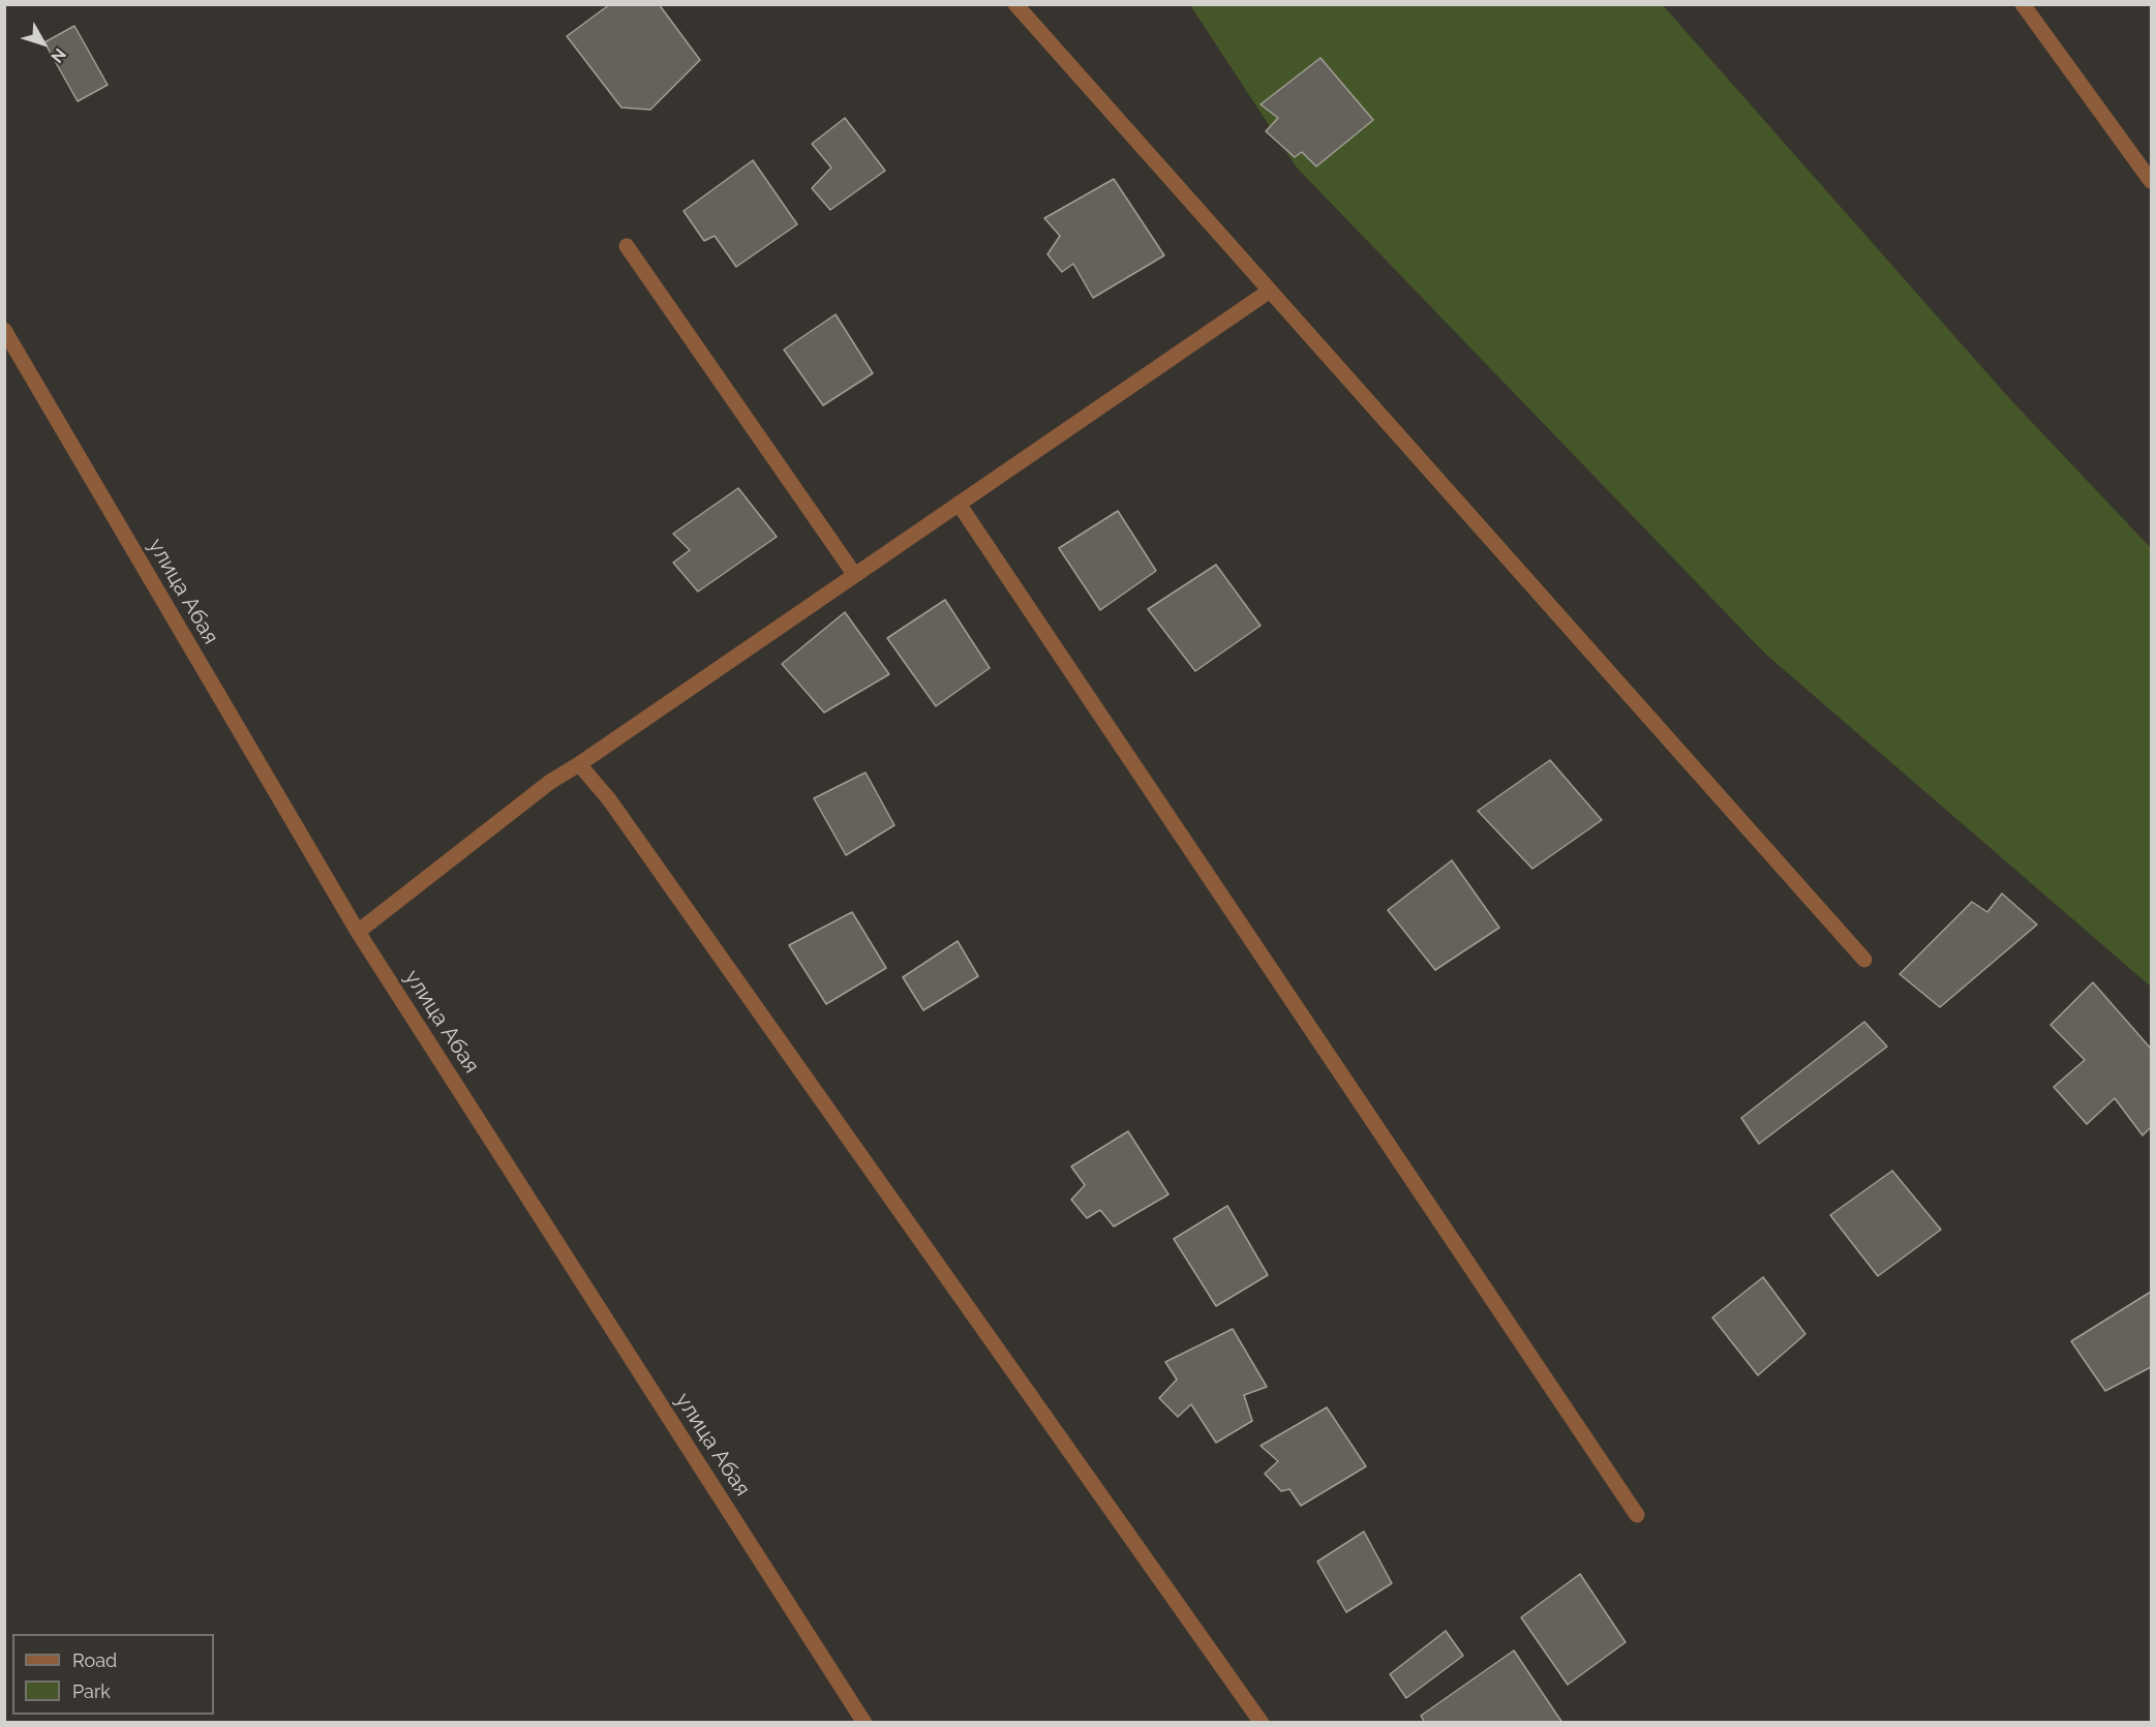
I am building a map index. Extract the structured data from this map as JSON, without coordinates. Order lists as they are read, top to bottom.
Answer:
{
  "streets": {
    "street": ["улица Абая"]
  },
  "legend": ["Road", "Park"],
  "north": "bottom right"
}
